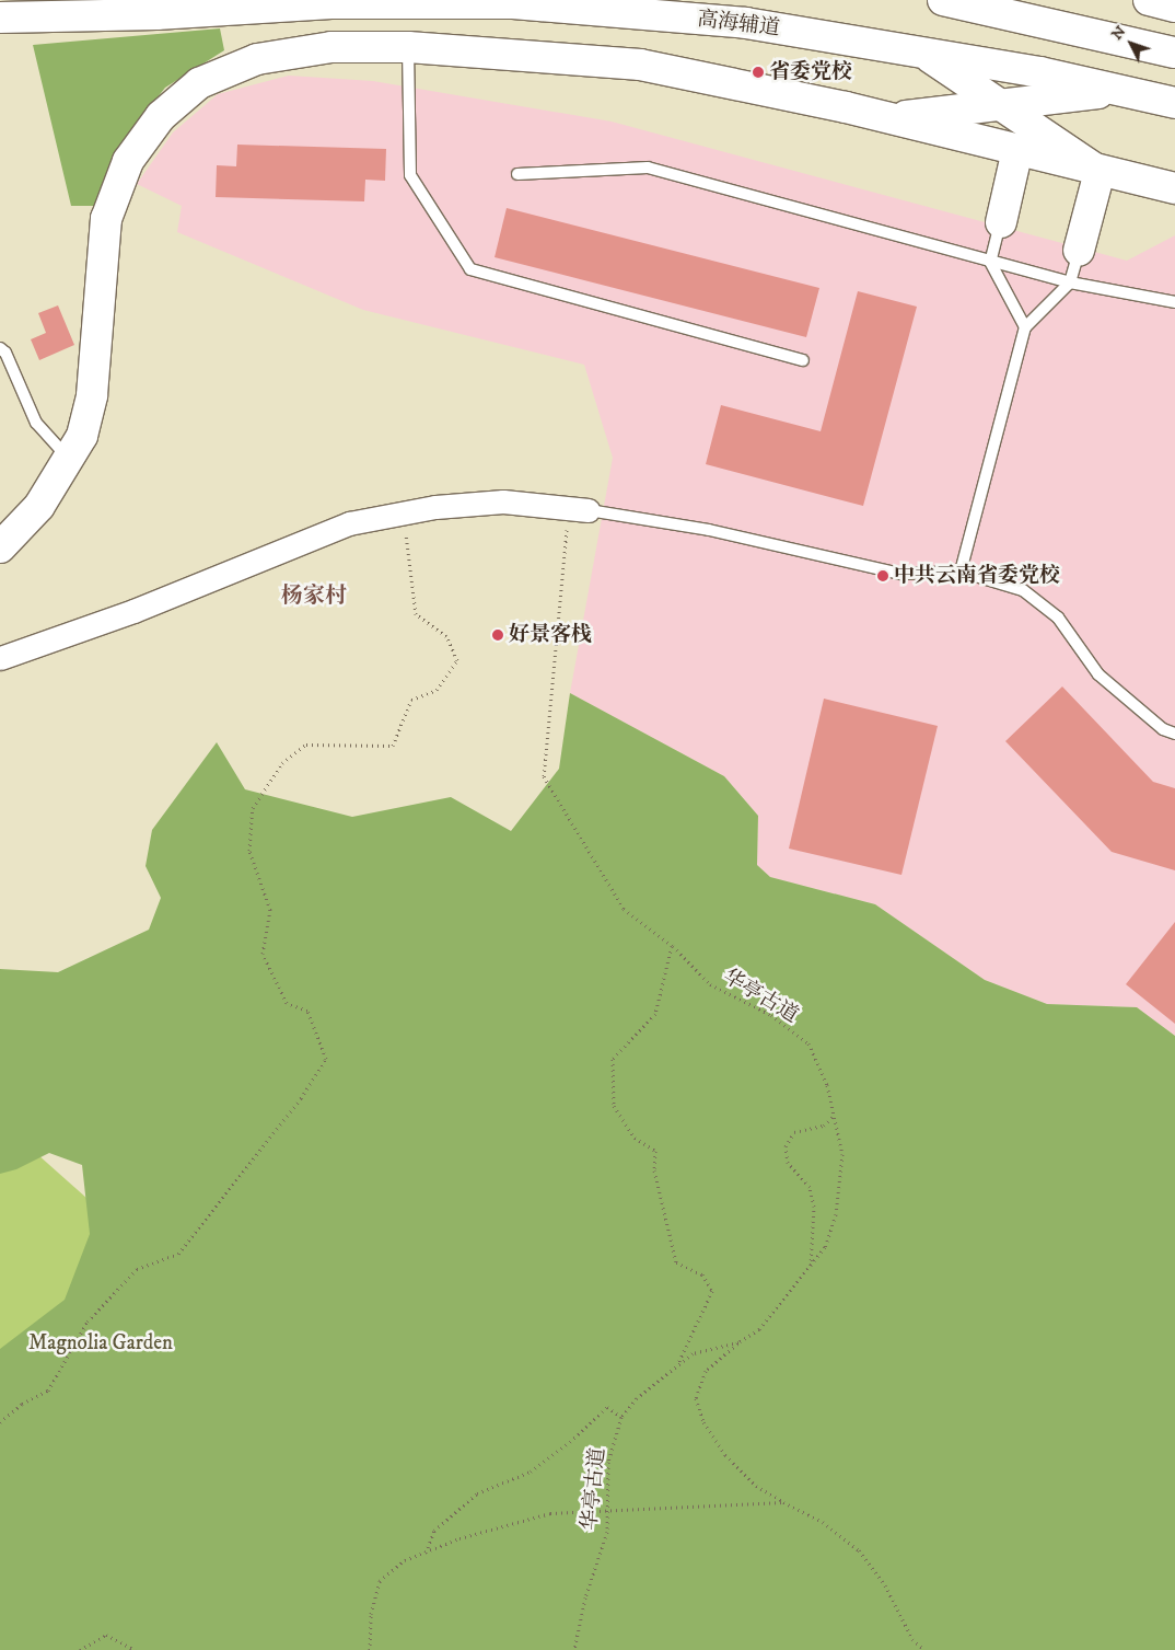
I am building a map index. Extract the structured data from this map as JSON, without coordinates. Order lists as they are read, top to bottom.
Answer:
{
  "streets": {
    "main road": ["高海辅道"],
    "path": ["华亭古道"]
  },
  "districts": ["杨家村"],
  "parks": ["Magnolia Garden"],
  "places": ["省委党校", "中共云南省委党校", "好景客栈"],
  "north": "top left"
}
